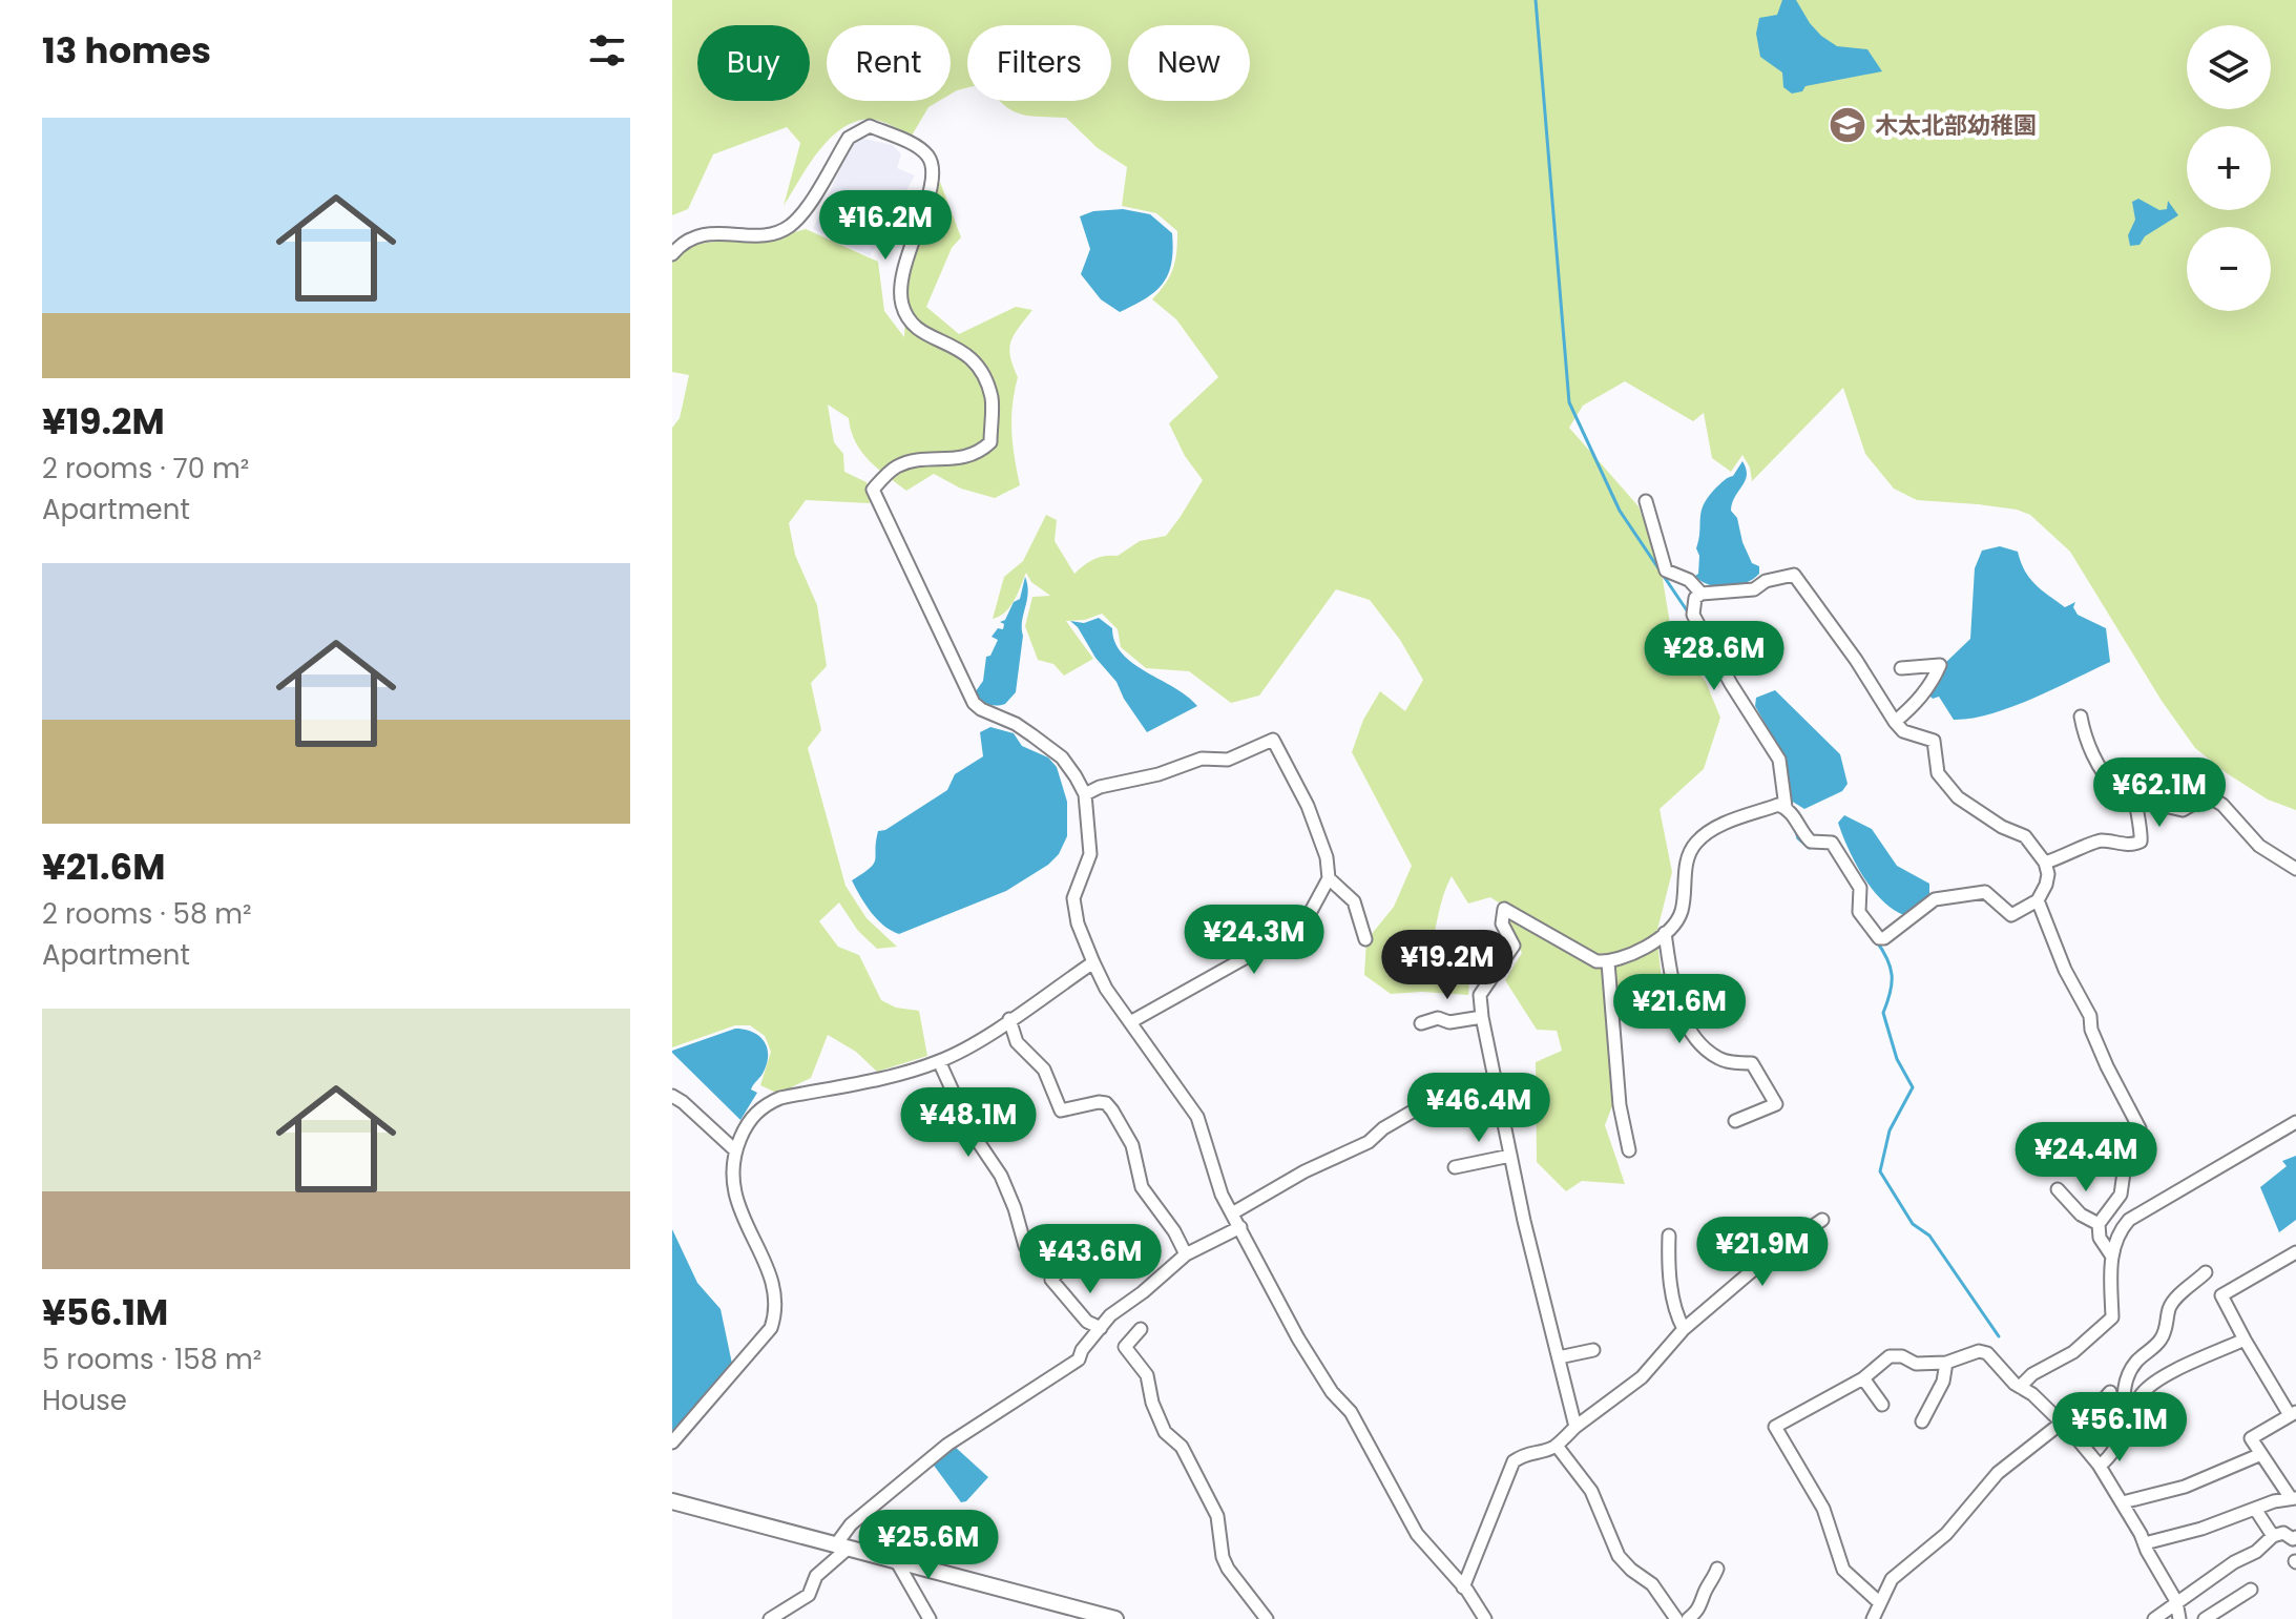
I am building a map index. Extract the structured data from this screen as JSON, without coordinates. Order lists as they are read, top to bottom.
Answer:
{
  "places": {
    "school or university": ["木太北部幼稚園"]
  },
  "page": {
    "heading": "13 homes",
    "map_buttons": ["+", "−"],
    "chip": [
      "Buy",
      "Rent",
      "Filters",
      "New"
    ],
    "list": [
      {
        "name": "¥19.2M",
        "note": "2 rooms · 70 m² · Apartment"
      },
      {
        "name": "¥21.6M",
        "note": "2 rooms · 58 m² · Apartment"
      },
      {
        "name": "¥56.1M",
        "note": "5 rooms · 158 m² · House"
      }
    ],
    "price": [
      "¥16.2M",
      "¥28.6M",
      "¥62.1M",
      "¥24.3M",
      "¥19.2M",
      "¥21.6M",
      "¥46.4M",
      "¥48.1M",
      "¥24.4M",
      "¥21.9M",
      "¥43.6M",
      "¥56.1M",
      "¥25.6M"
    ]
  }
}
